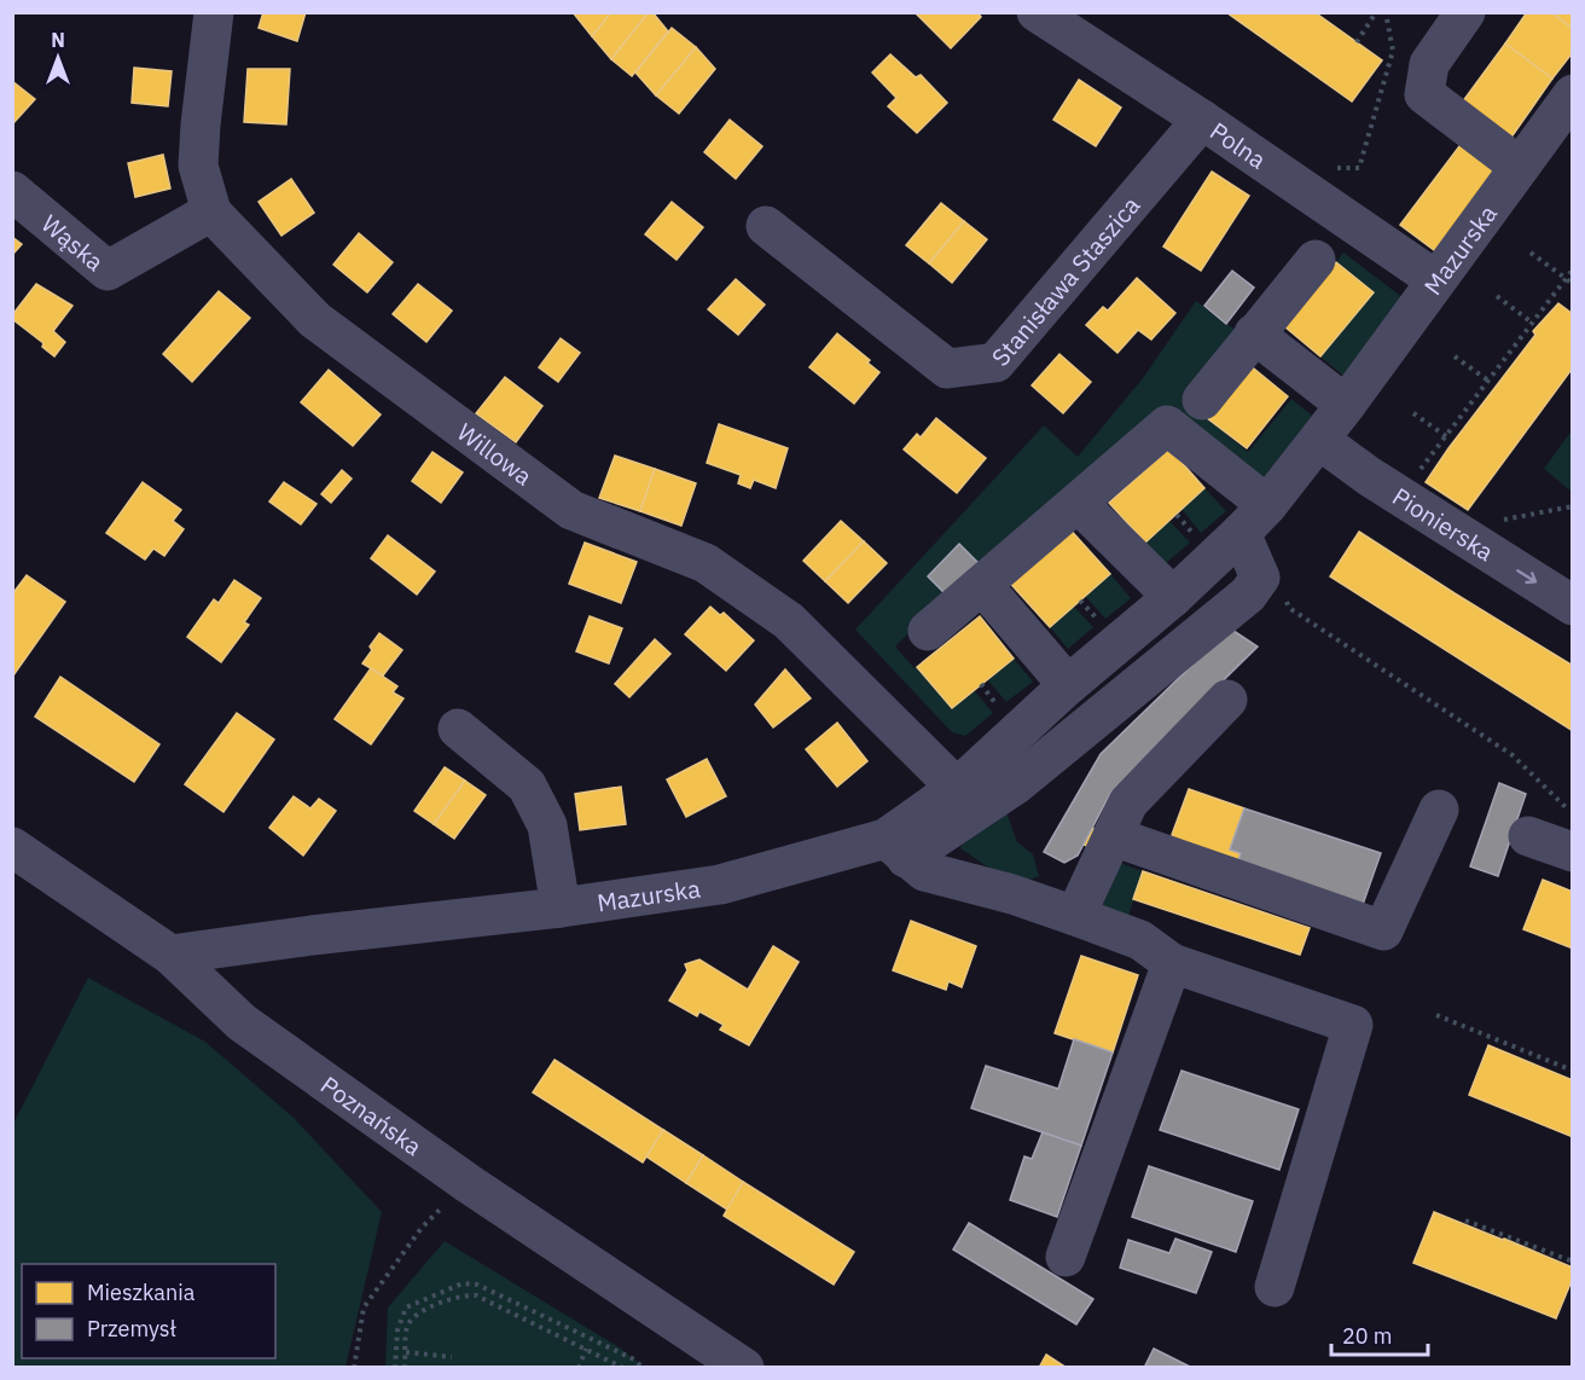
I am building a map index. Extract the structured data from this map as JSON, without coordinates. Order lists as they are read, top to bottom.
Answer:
{
  "streets": {
    "street": [
      "Polna",
      "Wąska",
      "Mazurska",
      "Stanisława Staszica",
      "Willowa",
      "Pionierska",
      "Poznańska"
    ]
  },
  "crossings": [
    ["Polna", "Mazurska"],
    ["Polna", "Stanisława Staszica"],
    ["Wąska", "Willowa"],
    ["Mazurska", "Willowa"],
    ["Mazurska", "Pionierska"],
    ["Mazurska", "Poznańska"]
  ],
  "one_way": ["Pionierska"],
  "legend": ["Mieszkania", "Przemysł"],
  "scale_bar": "20 m",
  "north": "top"
}
